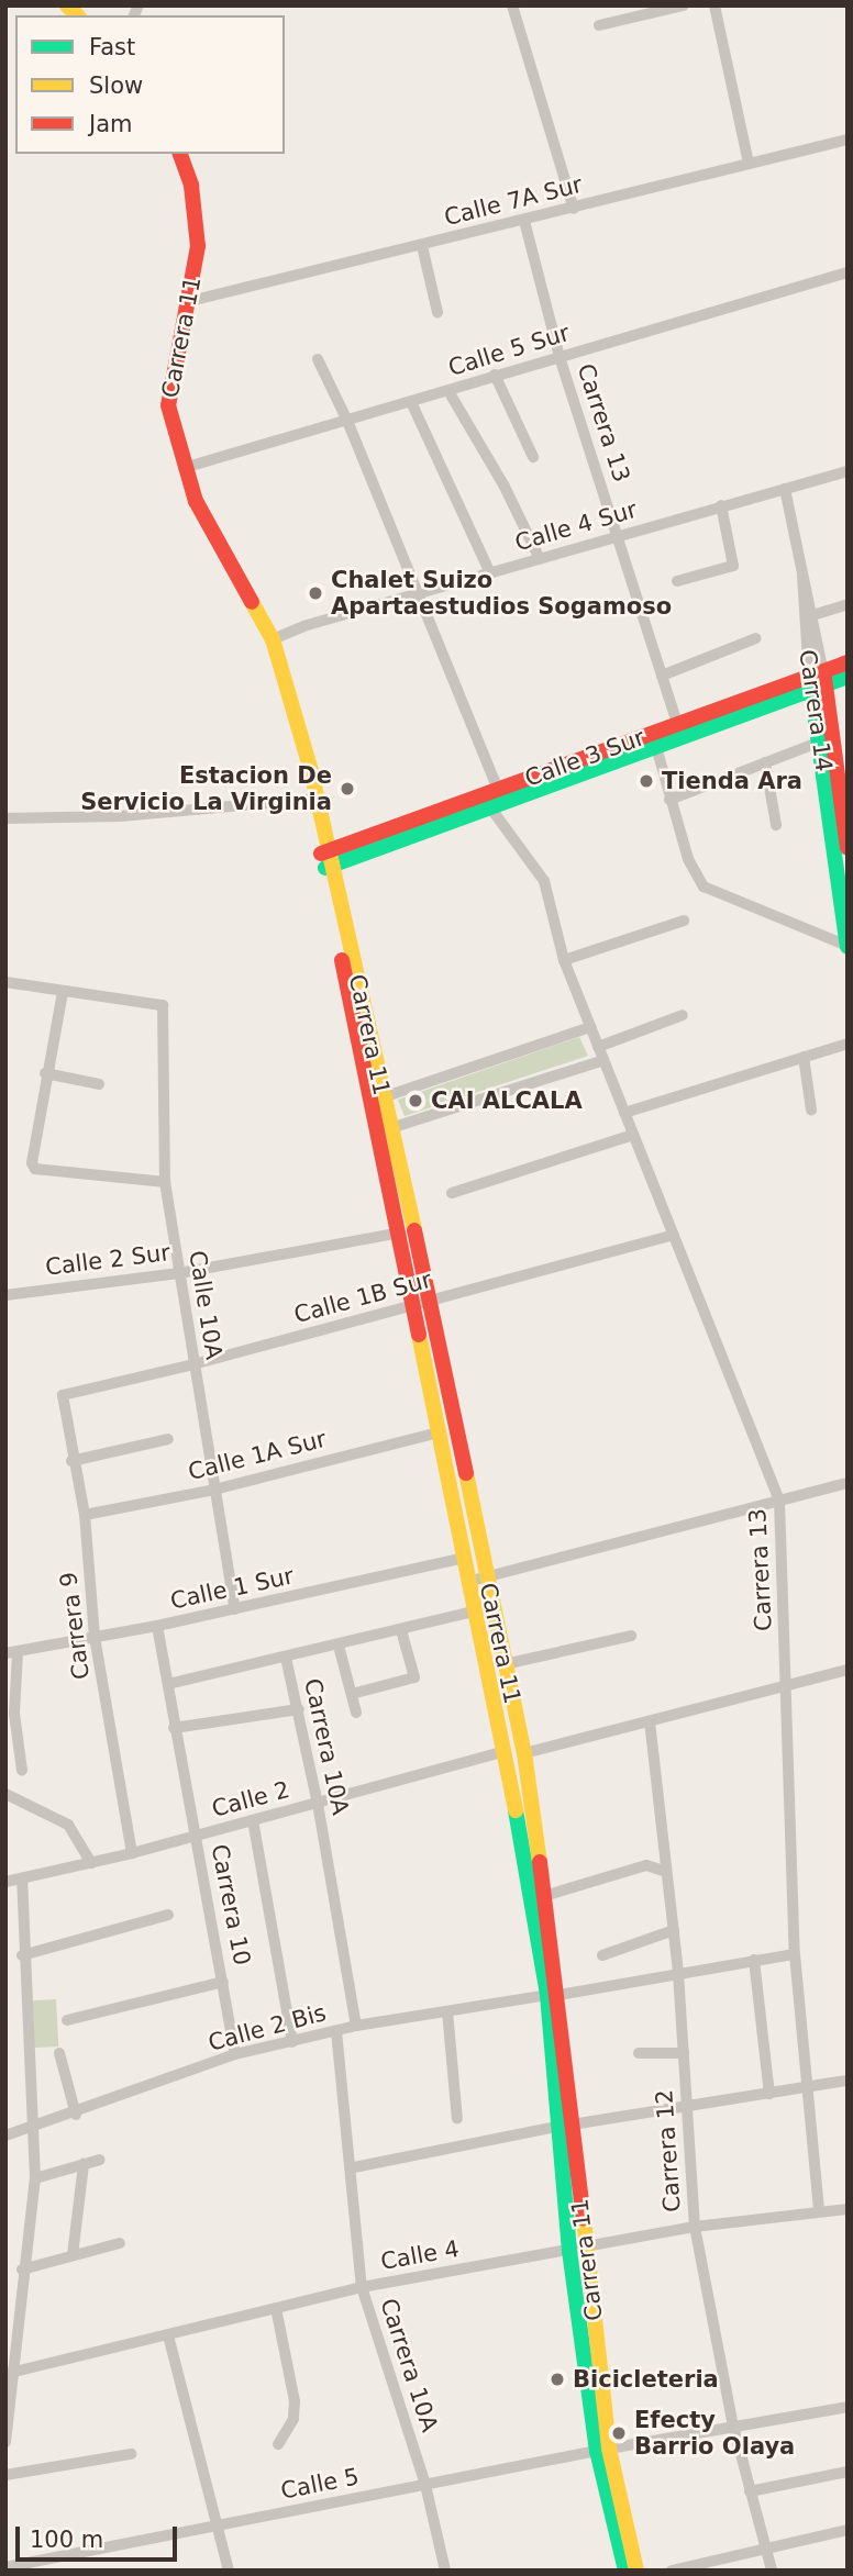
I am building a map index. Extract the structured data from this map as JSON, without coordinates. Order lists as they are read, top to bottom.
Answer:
{
  "streets": {
    "main road": ["Carrera 11", "Carrera 14", "Calle 3 Sur"],
    "street": [
      "Calle 7A Sur",
      "Calle 5 Sur",
      "Carrera 13",
      "Calle 4 Sur",
      "Calle 2 Sur",
      "Calle 1B Sur",
      "Calle 10A",
      "Calle 1A Sur",
      "Calle 1 Sur",
      "Carrera 9",
      "Carrera 10A",
      "Calle 2",
      "Carrera 10",
      "Calle 2 Bis",
      "Carrera 12",
      "Calle 4",
      "Calle 5"
    ]
  },
  "crossings": [
    ["Calle 7A Sur", "Carrera 11"],
    ["Calle 7A Sur", "Carrera 13"],
    ["Carrera 11", "Calle 5 Sur"],
    ["Carrera 11", "Calle 4 Sur"],
    ["Carrera 11", "Calle 3 Sur"],
    ["Carrera 11", "Calle 2 Sur"],
    ["Carrera 11", "Calle 1B Sur"],
    ["Carrera 11", "Calle 1A Sur"],
    ["Carrera 11", "Calle 1 Sur"],
    ["Carrera 11", "Calle 2"],
    ["Carrera 11", "Calle 2 Bis"],
    ["Carrera 11", "Calle 4"],
    ["Carrera 11", "Calle 5"],
    ["Calle 5 Sur", "Carrera 13"],
    ["Carrera 13", "Calle 4 Sur"],
    ["Carrera 13", "Calle 3 Sur"],
    ["Carrera 13", "Calle 1B Sur"],
    ["Carrera 13", "Calle 2 Bis"],
    ["Carrera 13", "Calle 4"],
    ["Calle 4 Sur", "Carrera 14"],
    ["Carrera 14", "Calle 3 Sur"],
    ["Calle 2 Sur", "Calle 10A"],
    ["Calle 1B Sur", "Calle 10A"],
    ["Calle 1B Sur", "Carrera 9"],
    ["Calle 10A", "Calle 1A Sur"],
    ["Calle 10A", "Calle 1 Sur"],
    ["Calle 1A Sur", "Carrera 9"],
    ["Calle 1 Sur", "Carrera 9"],
    ["Calle 1 Sur", "Carrera 10"],
    ["Carrera 9", "Calle 2"],
    ["Carrera 10A", "Calle 2"],
    ["Carrera 10A", "Calle 2 Bis"],
    ["Carrera 10A", "Calle 4"],
    ["Carrera 10A", "Calle 5"],
    ["Calle 2", "Carrera 10"],
    ["Carrera 10", "Calle 2 Bis"],
    ["Calle 2 Bis", "Carrera 12"],
    ["Carrera 12", "Calle 4"],
    ["Carrera 12", "Calle 5"]
  ],
  "places": [
    "Chalet Suizo Apartaestudios Sogamoso",
    "Tienda Ara",
    "Estacion De Servicio La Virginia",
    "CAI ALCALA",
    "Bicicleteria",
    "Efecty Barrio Olaya"
  ],
  "legend": ["Fast", "Slow", "Jam"],
  "scale_bar": "100 m"
}
